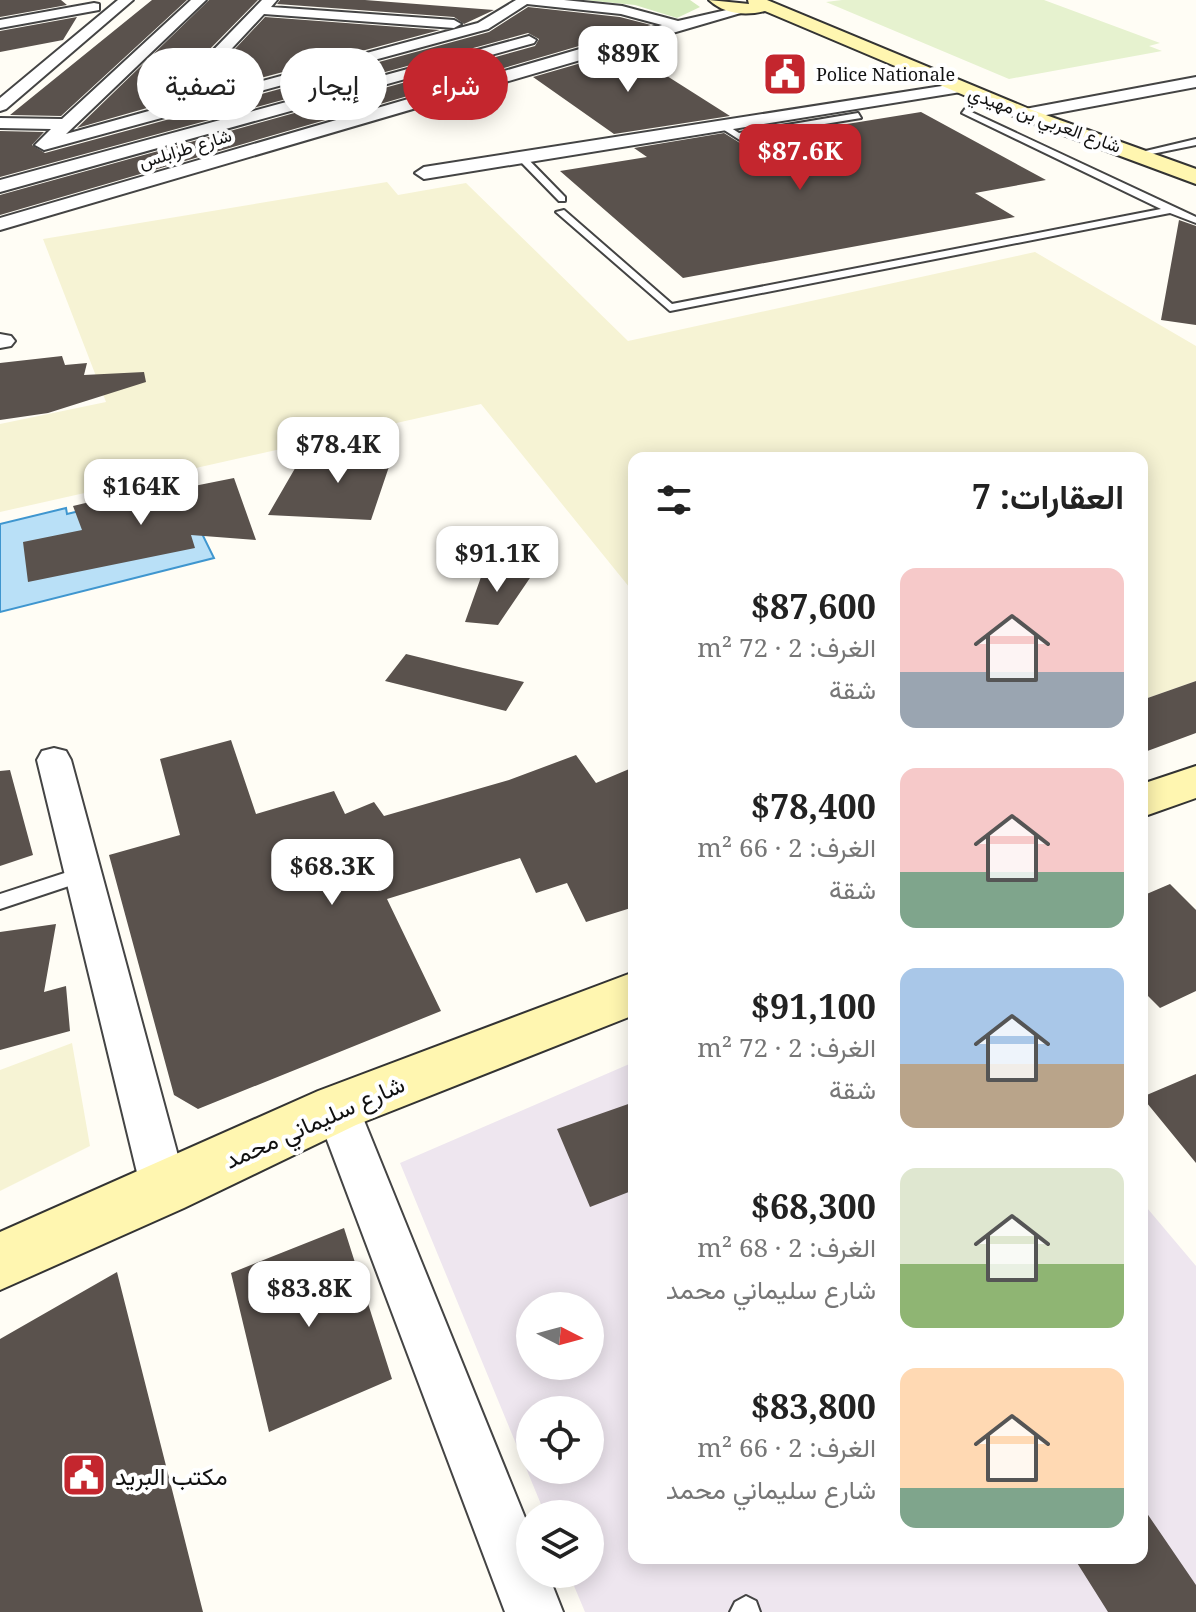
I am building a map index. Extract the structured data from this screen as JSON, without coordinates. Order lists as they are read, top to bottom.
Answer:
{
  "streets": {
    "street": ["شارع العربي بن مهيدي", "شارع طرابلس", "شارع سليماني محمد"]
  },
  "crossings": [
    ["شارع العربي بن مهيدي", "شارع طرابلس"]
  ],
  "places": {
    "public building": ["Police Nationale", "مكتب البريد"]
  },
  "north": "right",
  "page": {
    "price": [
      "$89K",
      "$87.6K",
      "$78.4K",
      "$164K",
      "$91.1K",
      "$68.3K",
      "$83.8K"
    ],
    "chip": ["شراء", "إيجار", "تصفية"],
    "heading": "العقارات: 7",
    "list": [
      {
        "name": "$87,600",
        "note": "الغرف: 2 · 72 m² · شقة"
      },
      {
        "name": "$78,400",
        "note": "الغرف: 2 · 66 m² · شقة"
      },
      {
        "name": "$91,100",
        "note": "الغرف: 2 · 72 m² · شقة"
      },
      {
        "name": "$68,300",
        "note": "الغرف: 2 · 68 m² · شارع سليماني محمد"
      },
      {
        "name": "$83,800",
        "note": "الغرف: 2 · 66 m² · شارع سليماني محمد"
      }
    ]
  }
}
